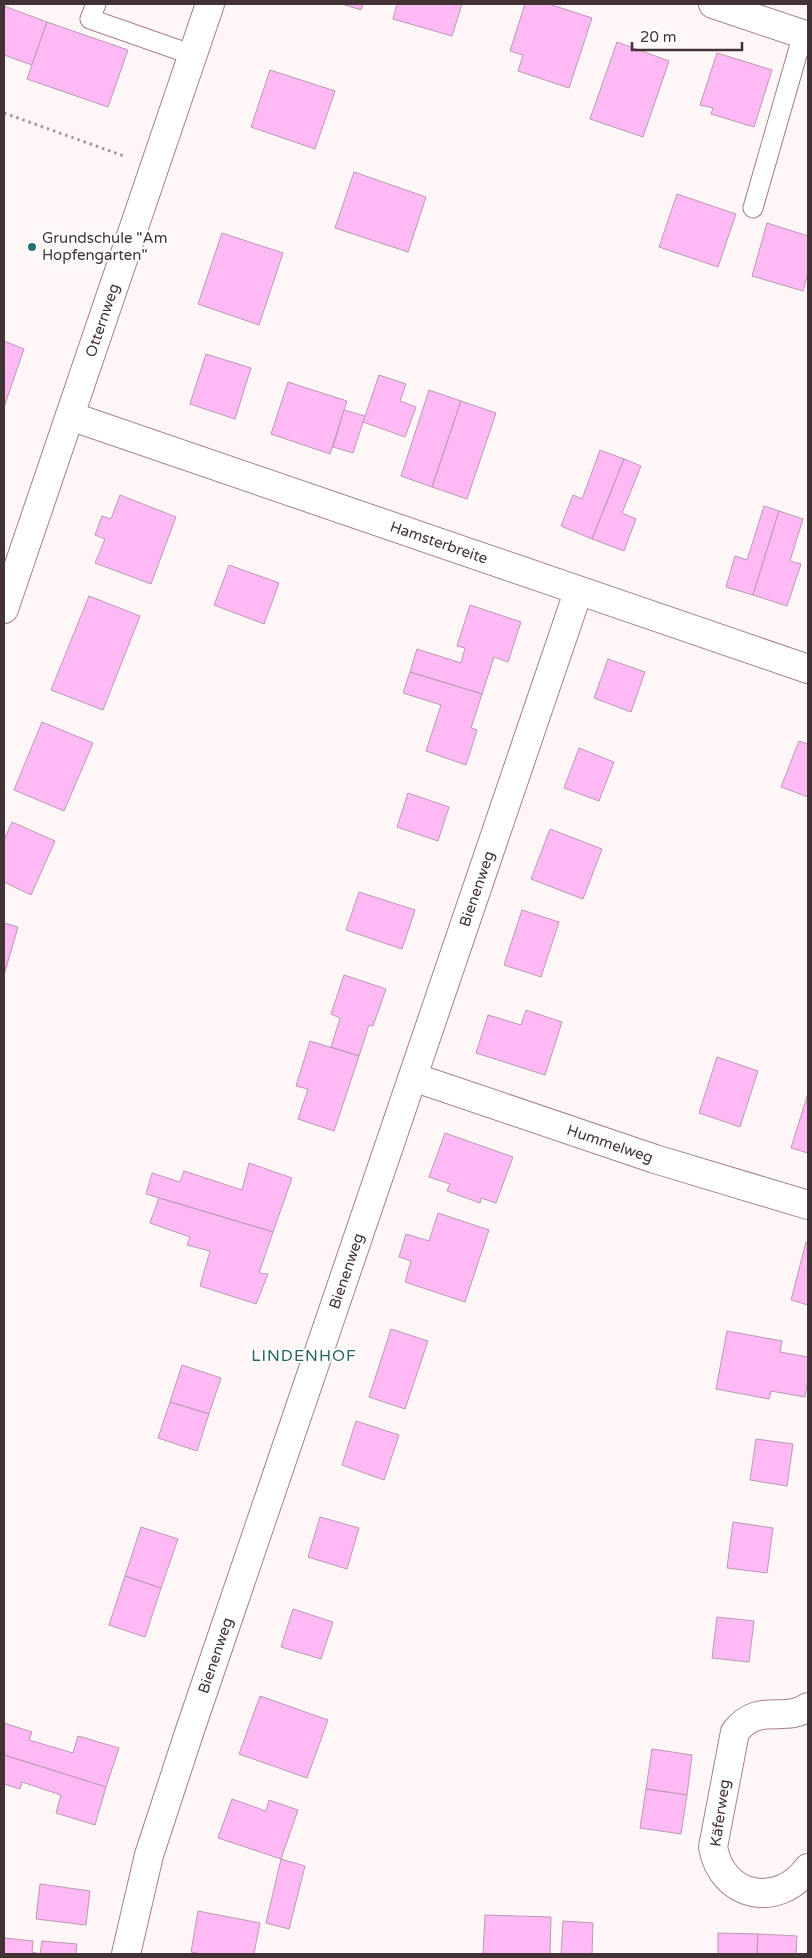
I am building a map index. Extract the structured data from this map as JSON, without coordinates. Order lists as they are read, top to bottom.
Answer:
{
  "streets": {
    "street": [
      "Otternweg",
      "Hamsterbreite",
      "Bienenweg",
      "Hummelweg",
      "Käferweg"
    ]
  },
  "crossings": [
    ["Otternweg", "Hamsterbreite"],
    ["Hamsterbreite", "Bienenweg"],
    ["Bienenweg", "Hummelweg"]
  ],
  "districts": ["LINDENHOF"],
  "places": ["Grundschule \"Am Hopfengarten\""],
  "scale_bar": "20 m"
}
